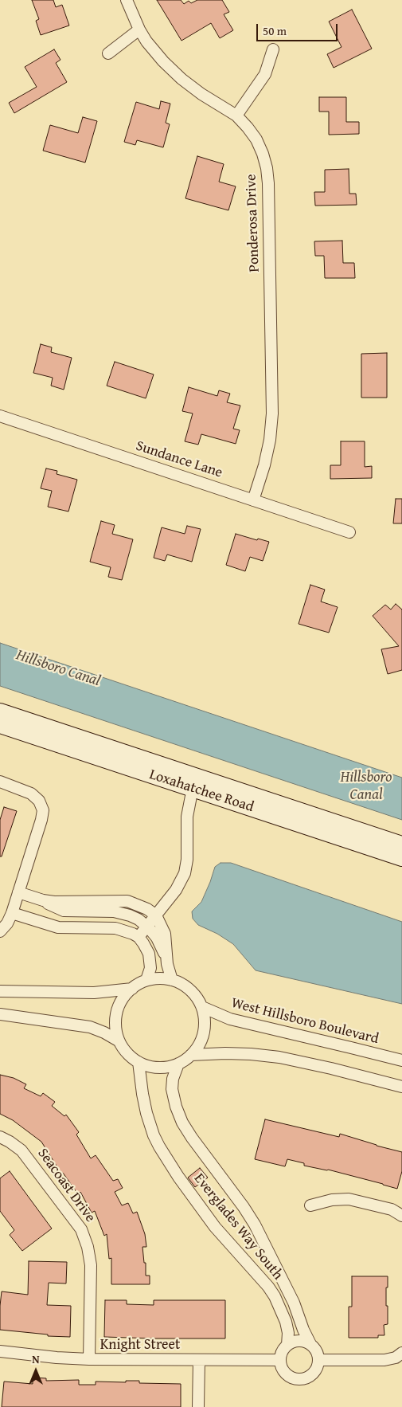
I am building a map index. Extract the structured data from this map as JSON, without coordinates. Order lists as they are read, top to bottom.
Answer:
{
  "streets": {
    "main road": ["Loxahatchee Road"],
    "street": [
      "Ponderosa Drive",
      "Sundance Lane",
      "West Hillsboro Boulevard",
      "Seacoast Drive",
      "Everglades Way South",
      "Knight Street"
    ]
  },
  "crossings": [
    ["Ponderosa Drive", "Sundance Lane"],
    ["West Hillsboro Boulevard", "Everglades Way South"],
    ["Seacoast Drive", "Knight Street"],
    ["Everglades Way South", "Knight Street"]
  ],
  "water": ["Hillsboro Canal"],
  "scale_bar": "50 m",
  "north": "top"
}
